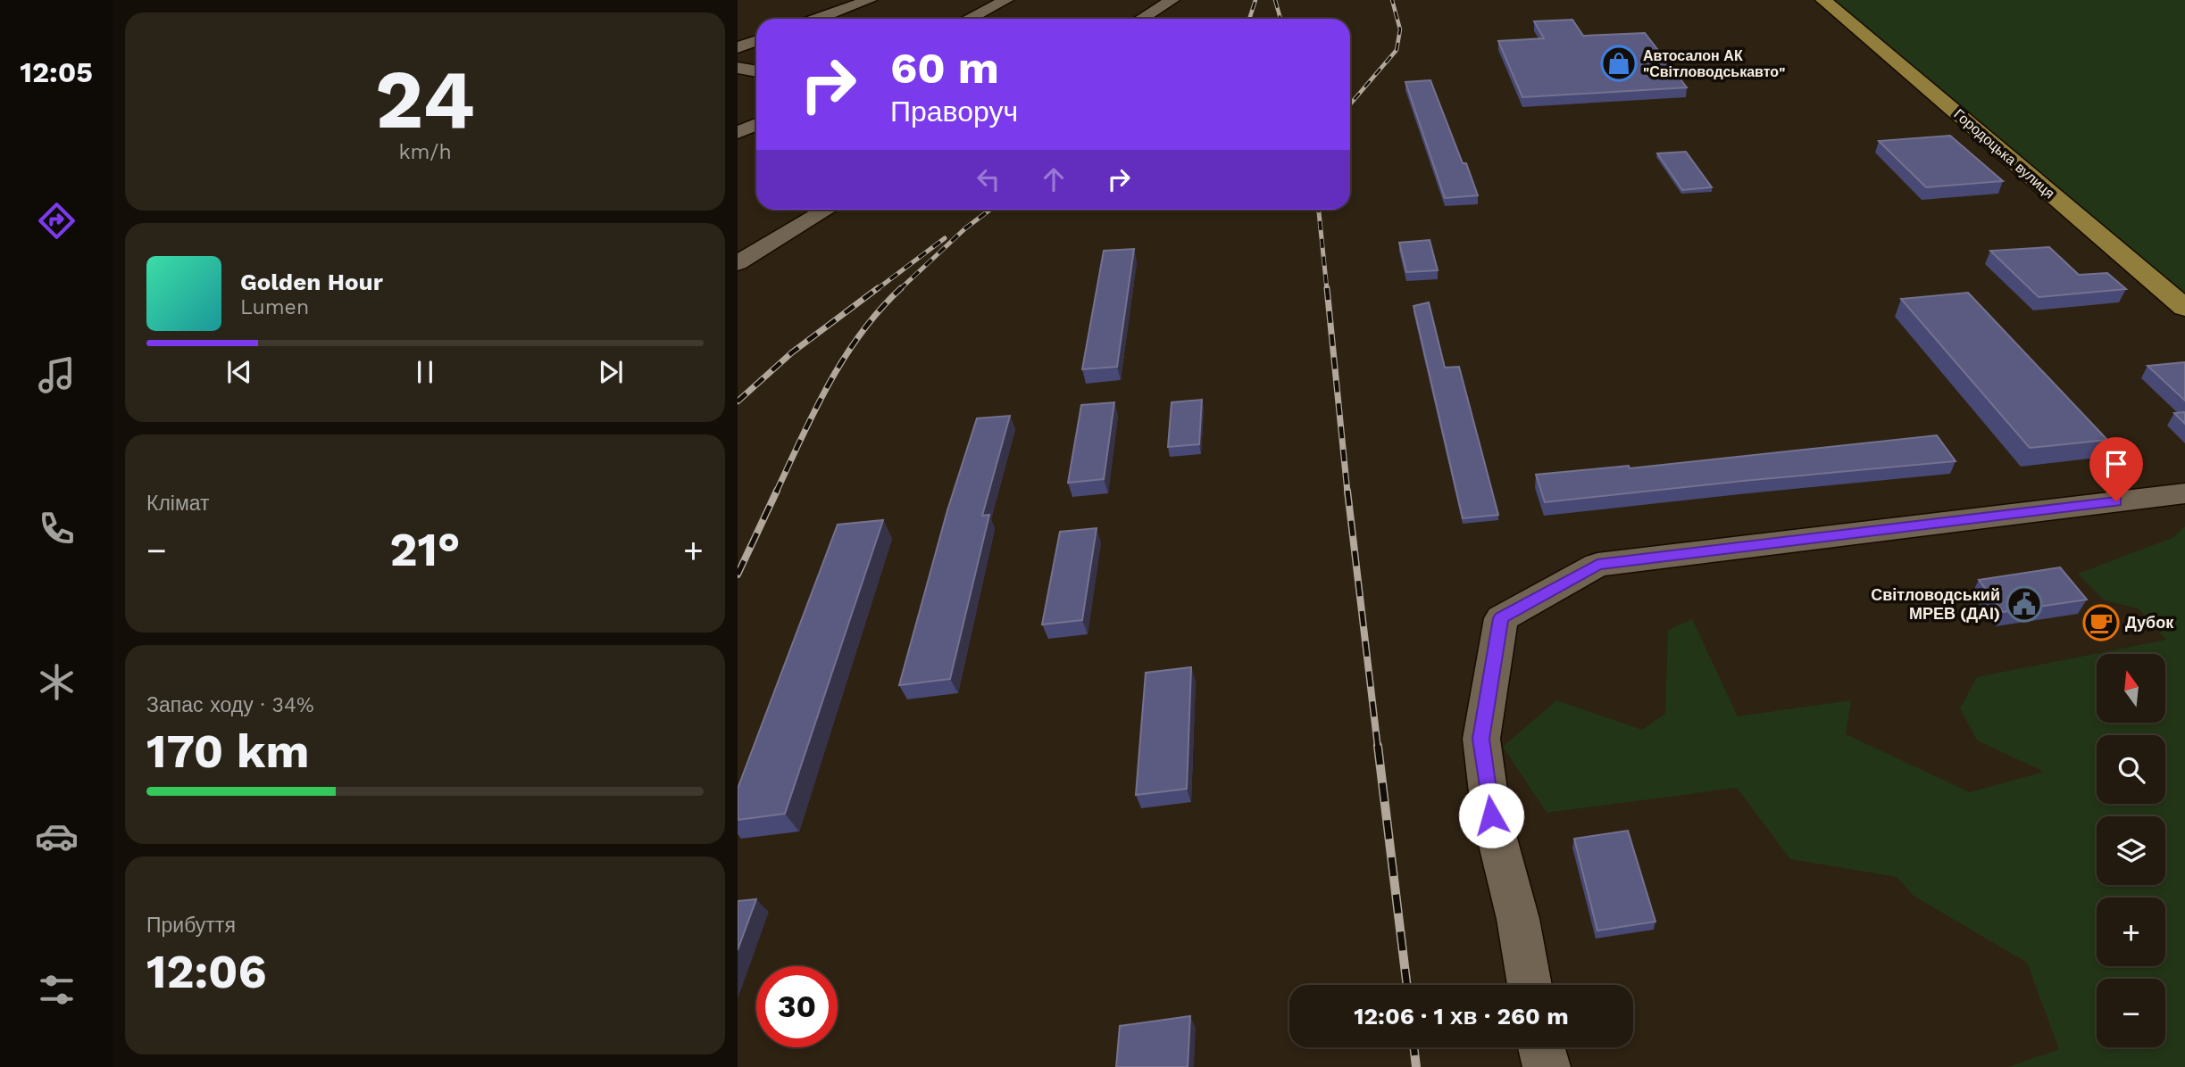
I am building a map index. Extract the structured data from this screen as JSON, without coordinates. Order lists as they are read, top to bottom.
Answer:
{
  "streets": {
    "main road": ["Городоцька вулиця"]
  },
  "places": {
    "shop": ["Автосалон АК \"Світловодськавто\""],
    "public building": ["Світловодський МРЕВ (ДАІ)"],
    "cafe": ["Дубок"]
  },
  "north": "top",
  "page": {
    "tabs": "12:05",
    "tile": [
      ["24", "km/h"],
      "Клімат",
      ["Запас ходу · 34%", "170 km"],
      ["Прибуття", "12:06"]
    ],
    "turn": ["60 m", "Праворуч"],
    "song": ["Golden Hour", "Lumen"],
    "heat": ["−", "21°", "+"],
    "map_buttons": ["+", "−"],
    "limit": "30",
    "trip": "12:06 · 1 хв · 260 m"
  }
}
